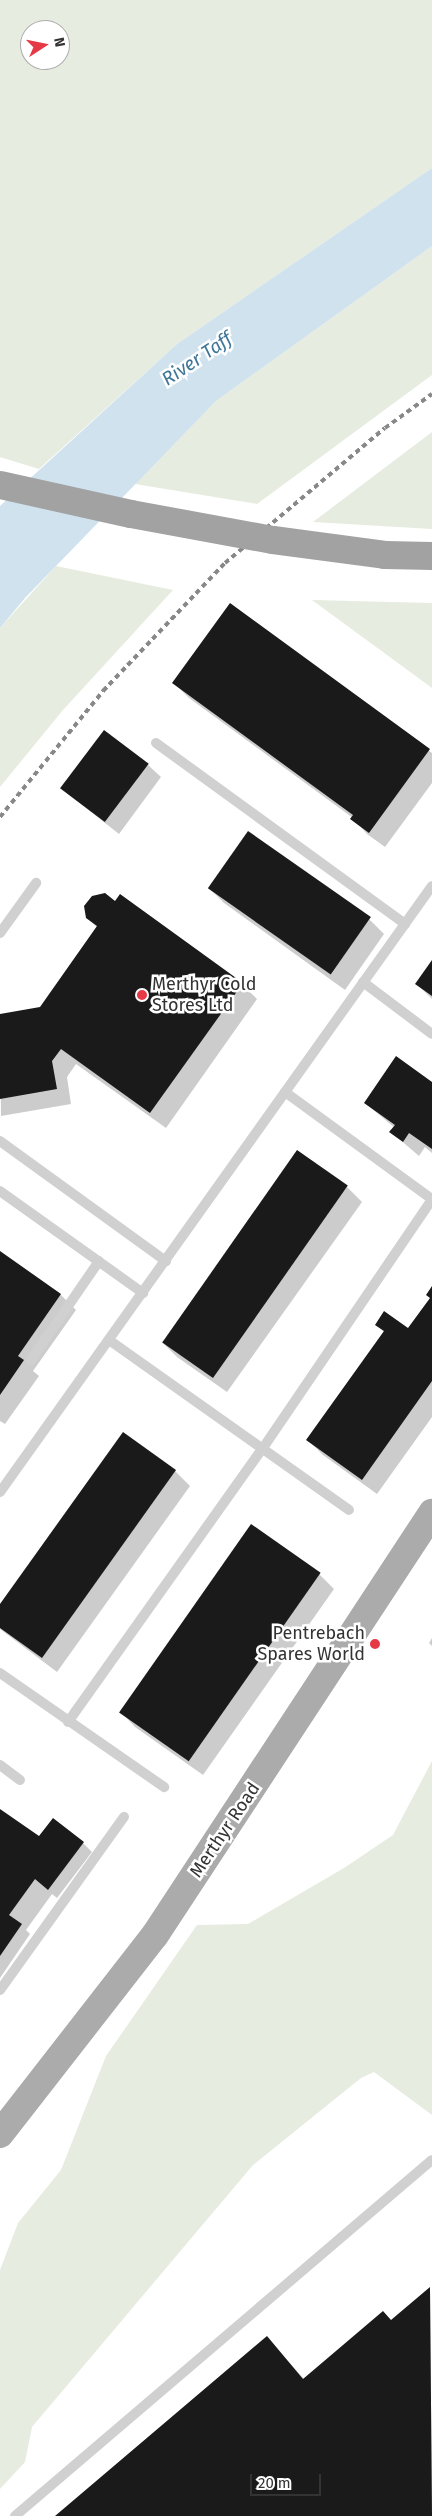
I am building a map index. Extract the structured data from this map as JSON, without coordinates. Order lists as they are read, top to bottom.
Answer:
{
  "streets": {
    "main road": ["Merthyr Road"]
  },
  "water": ["River Taff"],
  "places": ["Merthyr Cold Stores Ltd", "Pentrebach Spares World"],
  "scale_bar": "20 m",
  "north": "right"
}
